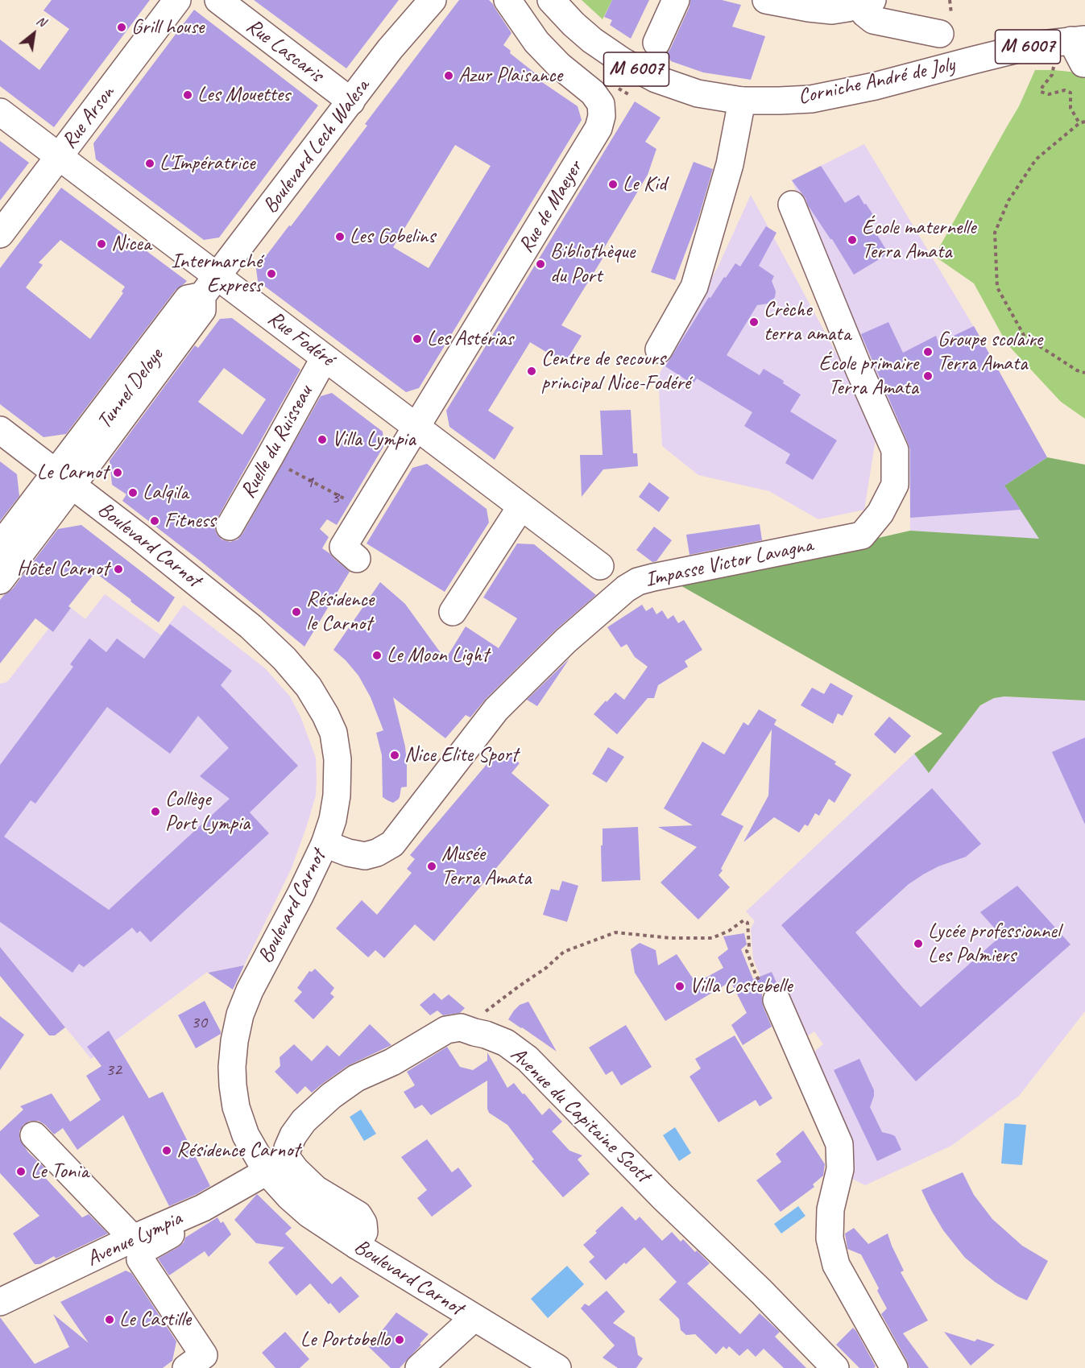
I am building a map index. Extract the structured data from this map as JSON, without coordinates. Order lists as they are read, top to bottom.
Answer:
{
  "streets": {
    "street": [
      "M 6007",
      "Rue Lascaris",
      "Corniche André de Joly",
      "Rue Arson",
      "Boulevard Lech Walesa",
      "Rue de Maeyer",
      "Rue Fodéré",
      "Tunnel Deloye",
      "Ruelle du Ruisseau",
      "Boulevard Carnot",
      "Impasse Victor Lavagna",
      "Avenue du Capitaine Scott",
      "Avenue Lympia"
    ]
  },
  "crossings": [
    ["Rue Lascaris", "Boulevard Lech Walesa"],
    ["Rue Arson", "Rue Fodéré"],
    ["Boulevard Lech Walesa", "Rue Fodéré"],
    ["Boulevard Lech Walesa", "Tunnel Deloye"],
    ["Boulevard Lech Walesa", "Boulevard Carnot"],
    ["Rue de Maeyer", "Rue Fodéré"],
    ["Rue Fodéré", "Ruelle du Ruisseau"],
    ["Boulevard Carnot", "Impasse Victor Lavagna"],
    ["Boulevard Carnot", "Avenue Lympia"]
  ],
  "places": [
    "Grill house",
    "Azur Plaisance",
    "Les Mouettes",
    "L'Impératrice",
    "Le Kid",
    "Les Gobelins",
    "École maternelle Terra Amata",
    "Nicea",
    "Bibliothèque du Port",
    "Intermarché Express",
    "Crèche terra amata",
    "Les Astérias",
    "Groupe scolaire Terra Amata",
    "Centre de secours principal Nice-Fodéré",
    "École primaire Terra Amata",
    "Villa Lympia",
    "Le Carnot",
    "Lalqila",
    "Fitness",
    "Hôtel Carnot",
    "Résidence le Carnot",
    "Le Moon Light",
    "Nice Elite Sport",
    "Collège Port Lympia",
    "Musée Terra Amata",
    "Lycée professionnel Les Palmiers",
    "Villa Costebelle",
    "Résidence Carnot",
    "Le Tonia",
    "Le Castille",
    "Le Portobello"
  ],
  "house_numbers": [
    "1",
    "3",
    "30",
    "32"
  ],
  "north": "top right"
}
